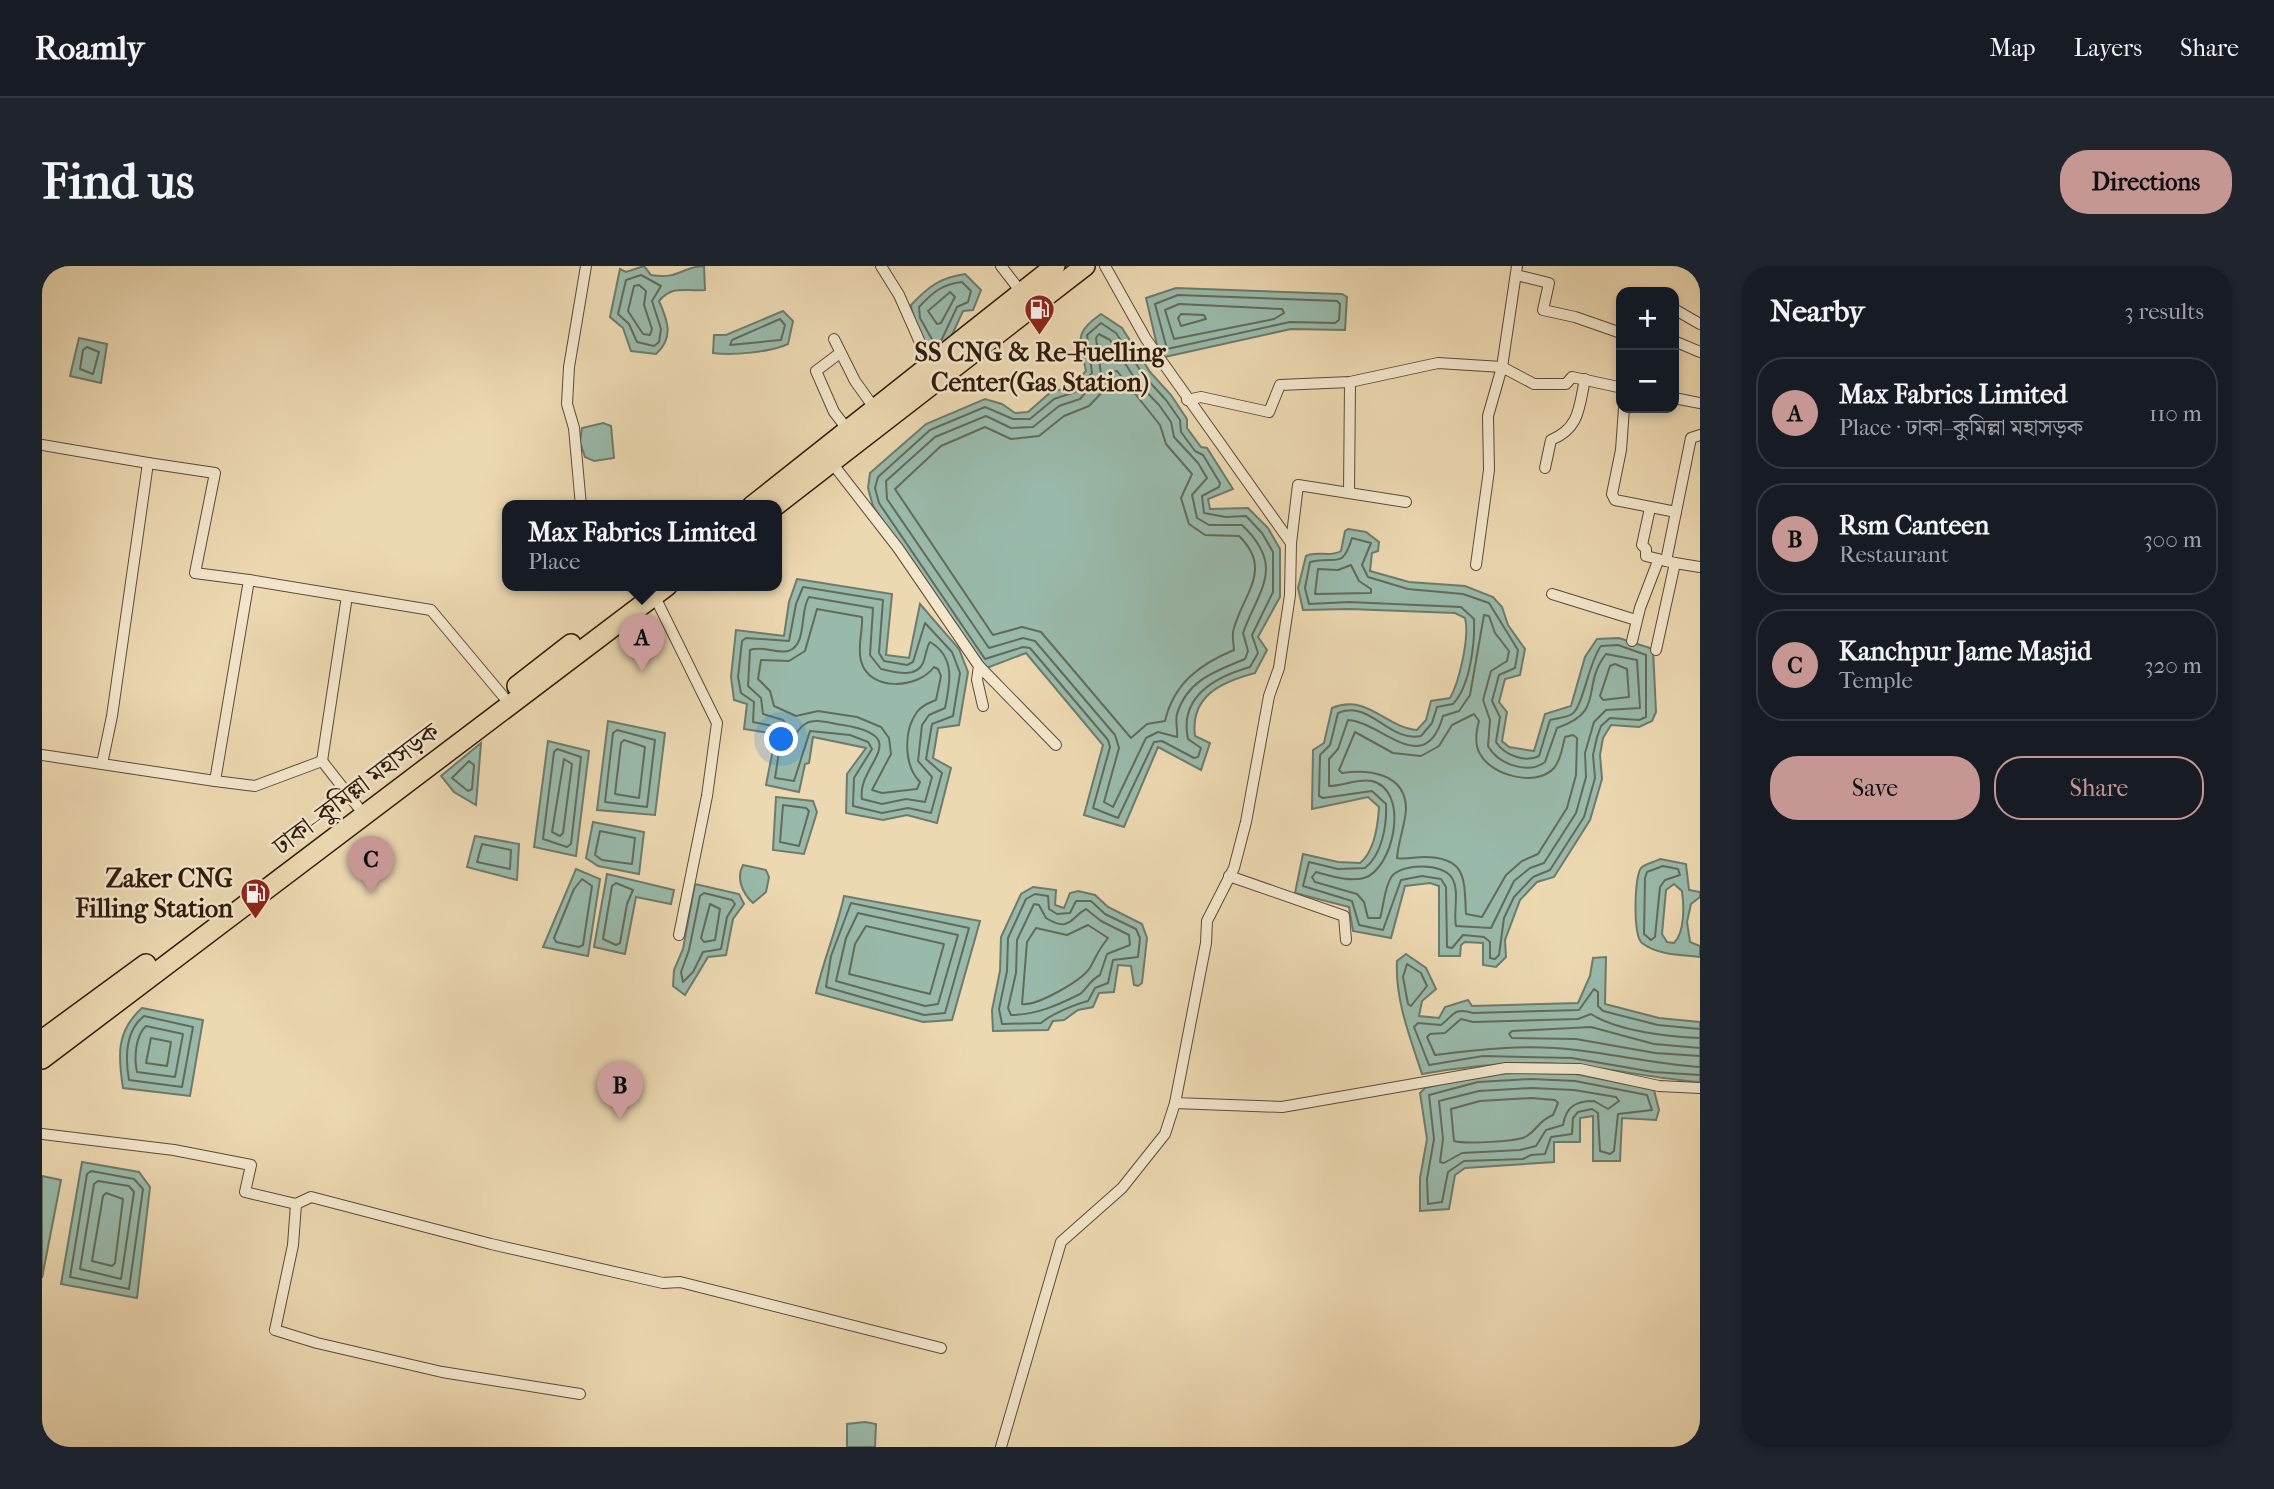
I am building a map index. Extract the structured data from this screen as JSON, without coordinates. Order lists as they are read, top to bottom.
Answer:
{
  "streets": {
    "highway": ["ঢাকা–কুমিল্লা মহাসড়ক"]
  },
  "places": {
    "fuel station": ["SS CNG & Re-Fuelling Center(Gas Station)", "Zaker CNG Filling Station"]
  },
  "page": {
    "header": "Roamly",
    "nav": ["Map", "Layers", "Share"],
    "buttons": [
      "Directions",
      ["Save", "Share"]
    ],
    "title": "Find us",
    "heading": ["Nearby", "3 results"],
    "map_buttons": ["+", "−"],
    "list": [
      {
        "mark": "A",
        "name": "Max Fabrics Limited",
        "note": "Place · ঢাকা–কুমিল্লা মহাসড়ক",
        "value": "110 m"
      },
      {
        "mark": "B",
        "name": "Rsm Canteen",
        "note": "Restaurant",
        "value": "300 m"
      },
      {
        "mark": "C",
        "name": "Kanchpur Jame Masjid",
        "note": "Temple",
        "value": "320 m"
      }
    ],
    "popup": ["Max Fabrics Limited", "Place"],
    "pins": ["A", "C", "B"]
  }
}
